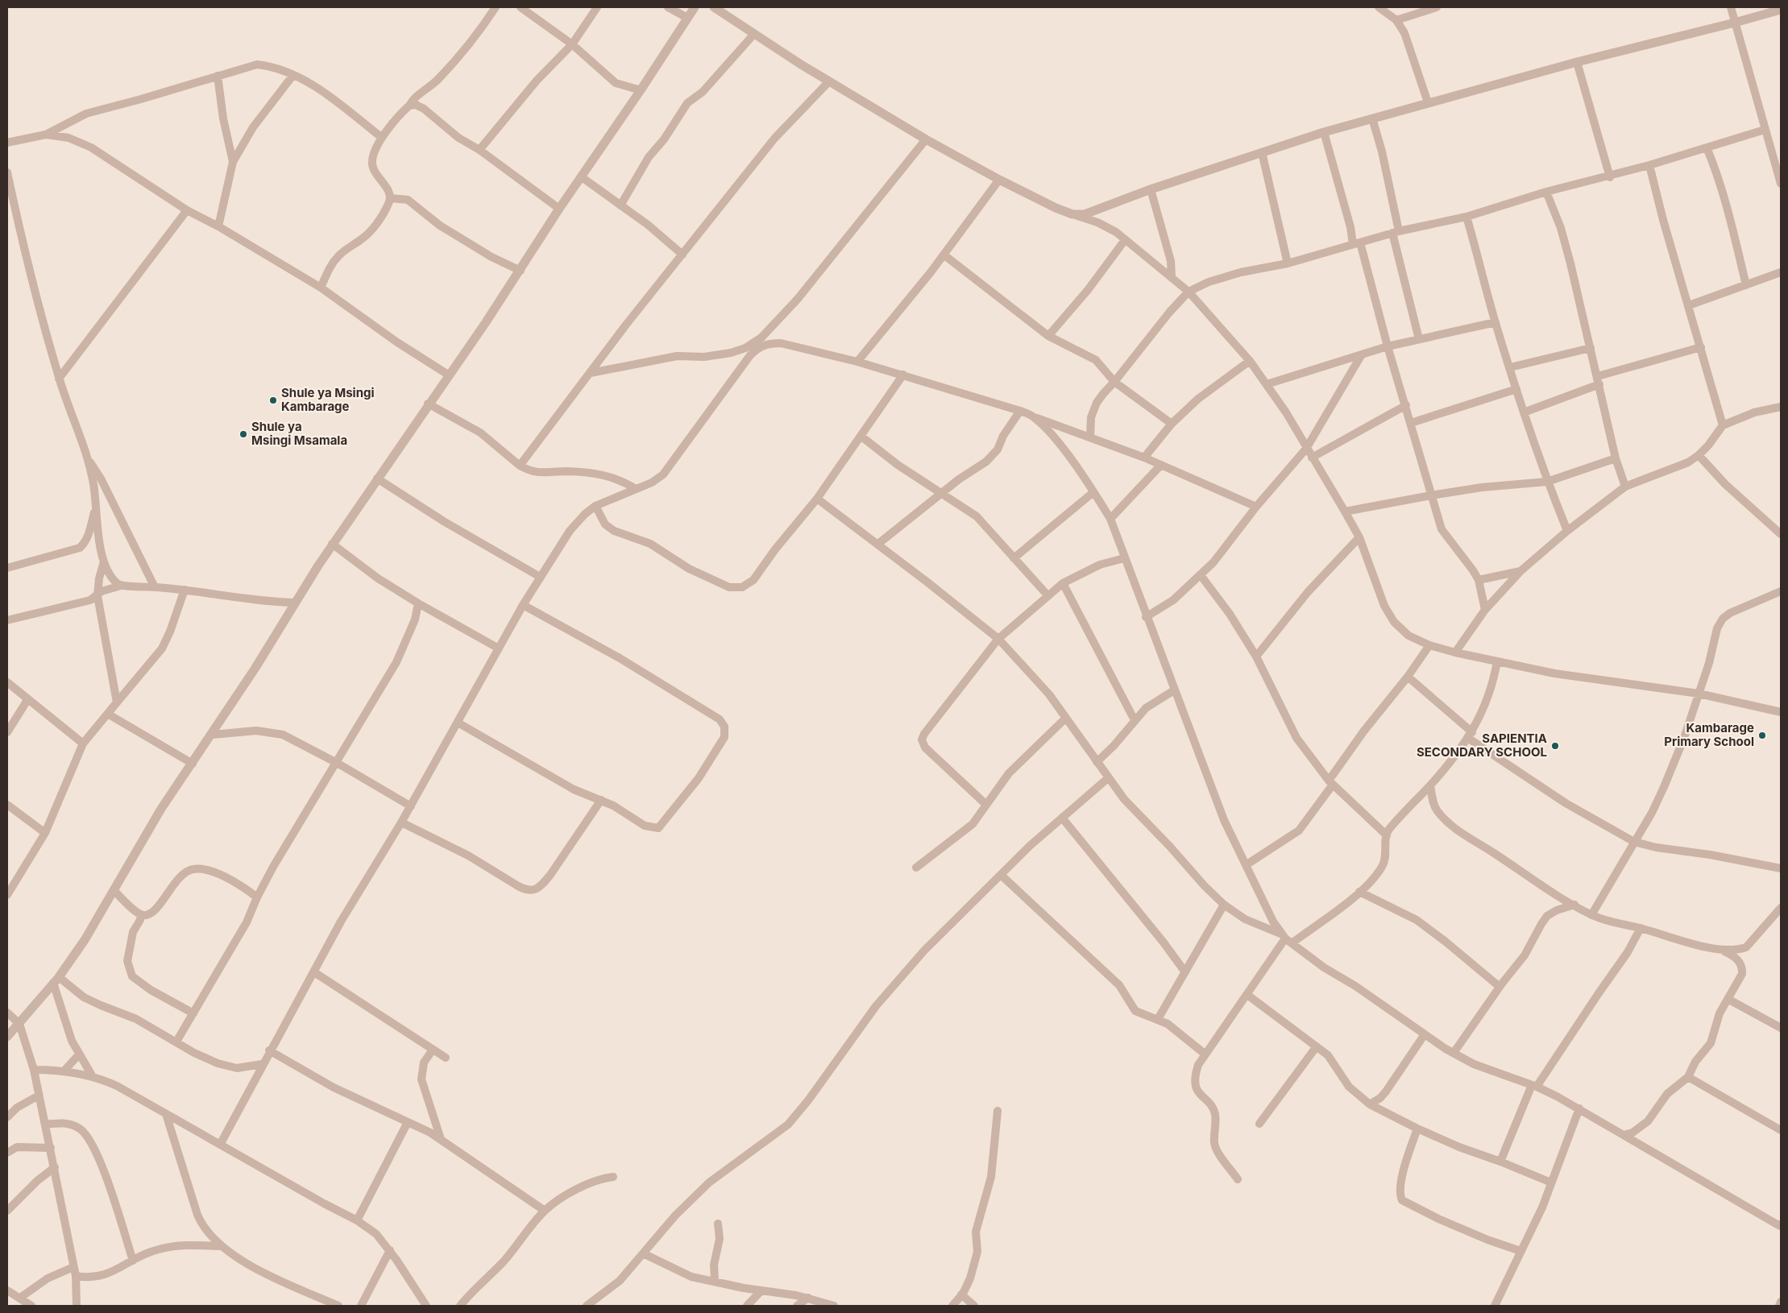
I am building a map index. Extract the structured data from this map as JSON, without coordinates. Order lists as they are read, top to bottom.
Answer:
{
  "places": [
    "Shule ya Msingi Kambarage",
    "Shule ya Msingi Msamala",
    "Kambarage Primary School",
    "SAPIENTIA SECONDARY SCHOOL"
  ]
}
